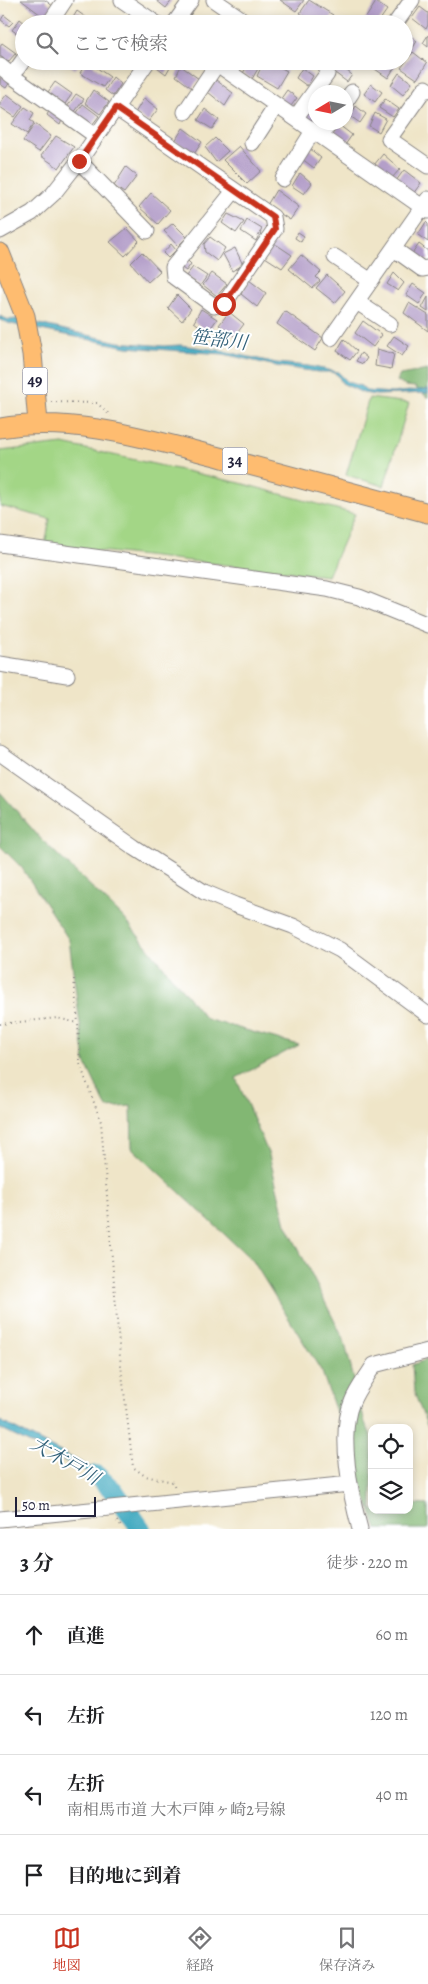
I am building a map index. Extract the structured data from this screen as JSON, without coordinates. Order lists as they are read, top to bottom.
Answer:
{
  "streets": {
    "main road": ["49", "34"]
  },
  "crossings": [
    ["49", "34"]
  ],
  "water": ["笹部川", "大木戸川"],
  "scale_bar": "50 m",
  "north": "left",
  "page": {
    "search": "ここで検索",
    "scale": "50 m",
    "heading": ["3 分", "徒歩 · 220 m"],
    "list": [
      ["直進", "60 m"],
      ["左折", "120 m"],
      ["左折", "南相馬市道 大木戸陣ヶ崎2号線", "40 m"],
      "目的地に到着"
    ],
    "nav": ["地図", "経路", "保存済み"]
  }
}
